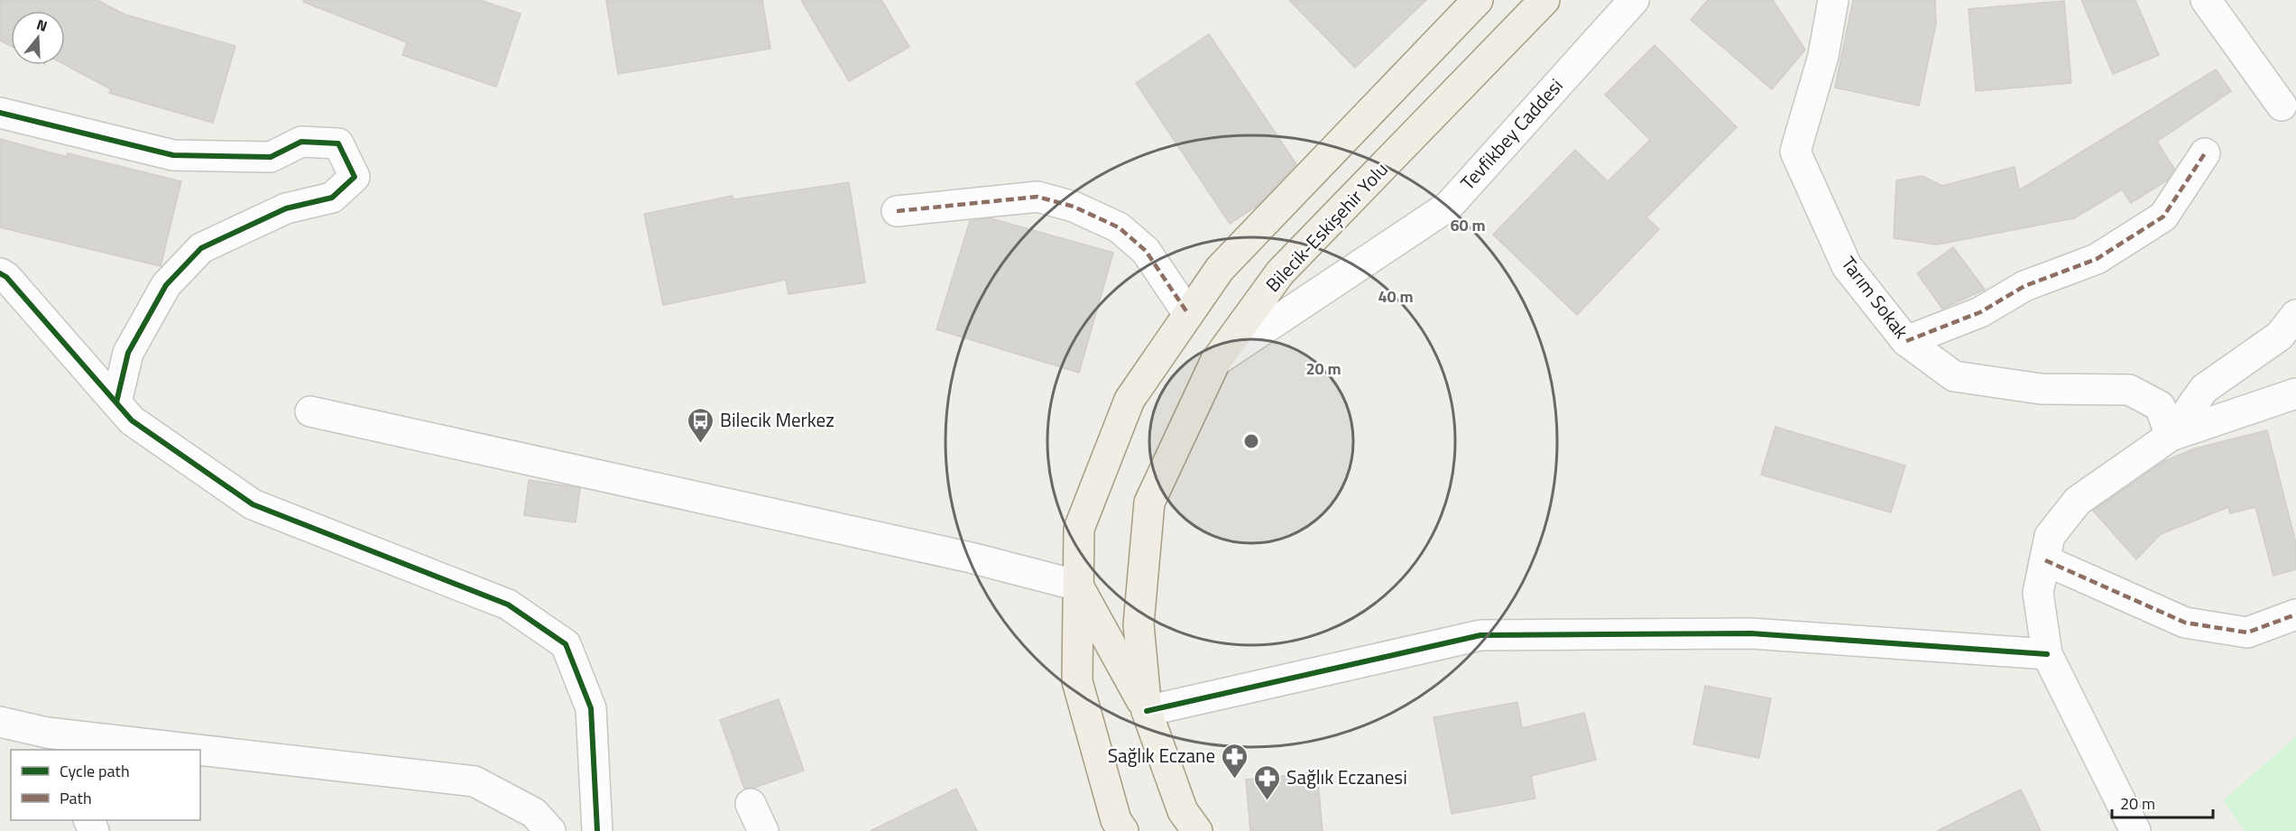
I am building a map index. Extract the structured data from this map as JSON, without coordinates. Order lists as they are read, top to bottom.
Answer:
{
  "streets": {
    "main road": ["Bilecik-Eskişehir Yolu"],
    "street": ["Tevfikbey Caddesi", "Tarım Sokak"]
  },
  "crossings": [
    ["Tevfikbey Caddesi", "Bilecik-Eskişehir Yolu"]
  ],
  "places": {
    "bus stop": ["Bilecik Merkez"],
    "pharmacy": ["Sağlık Eczane", "Sağlık Eczanesi"]
  },
  "legend": ["Cycle path", "Path"],
  "scale_bar": "20 m",
  "north": "top",
  "rings": ["60 m", "40 m", "20 m"]
}
